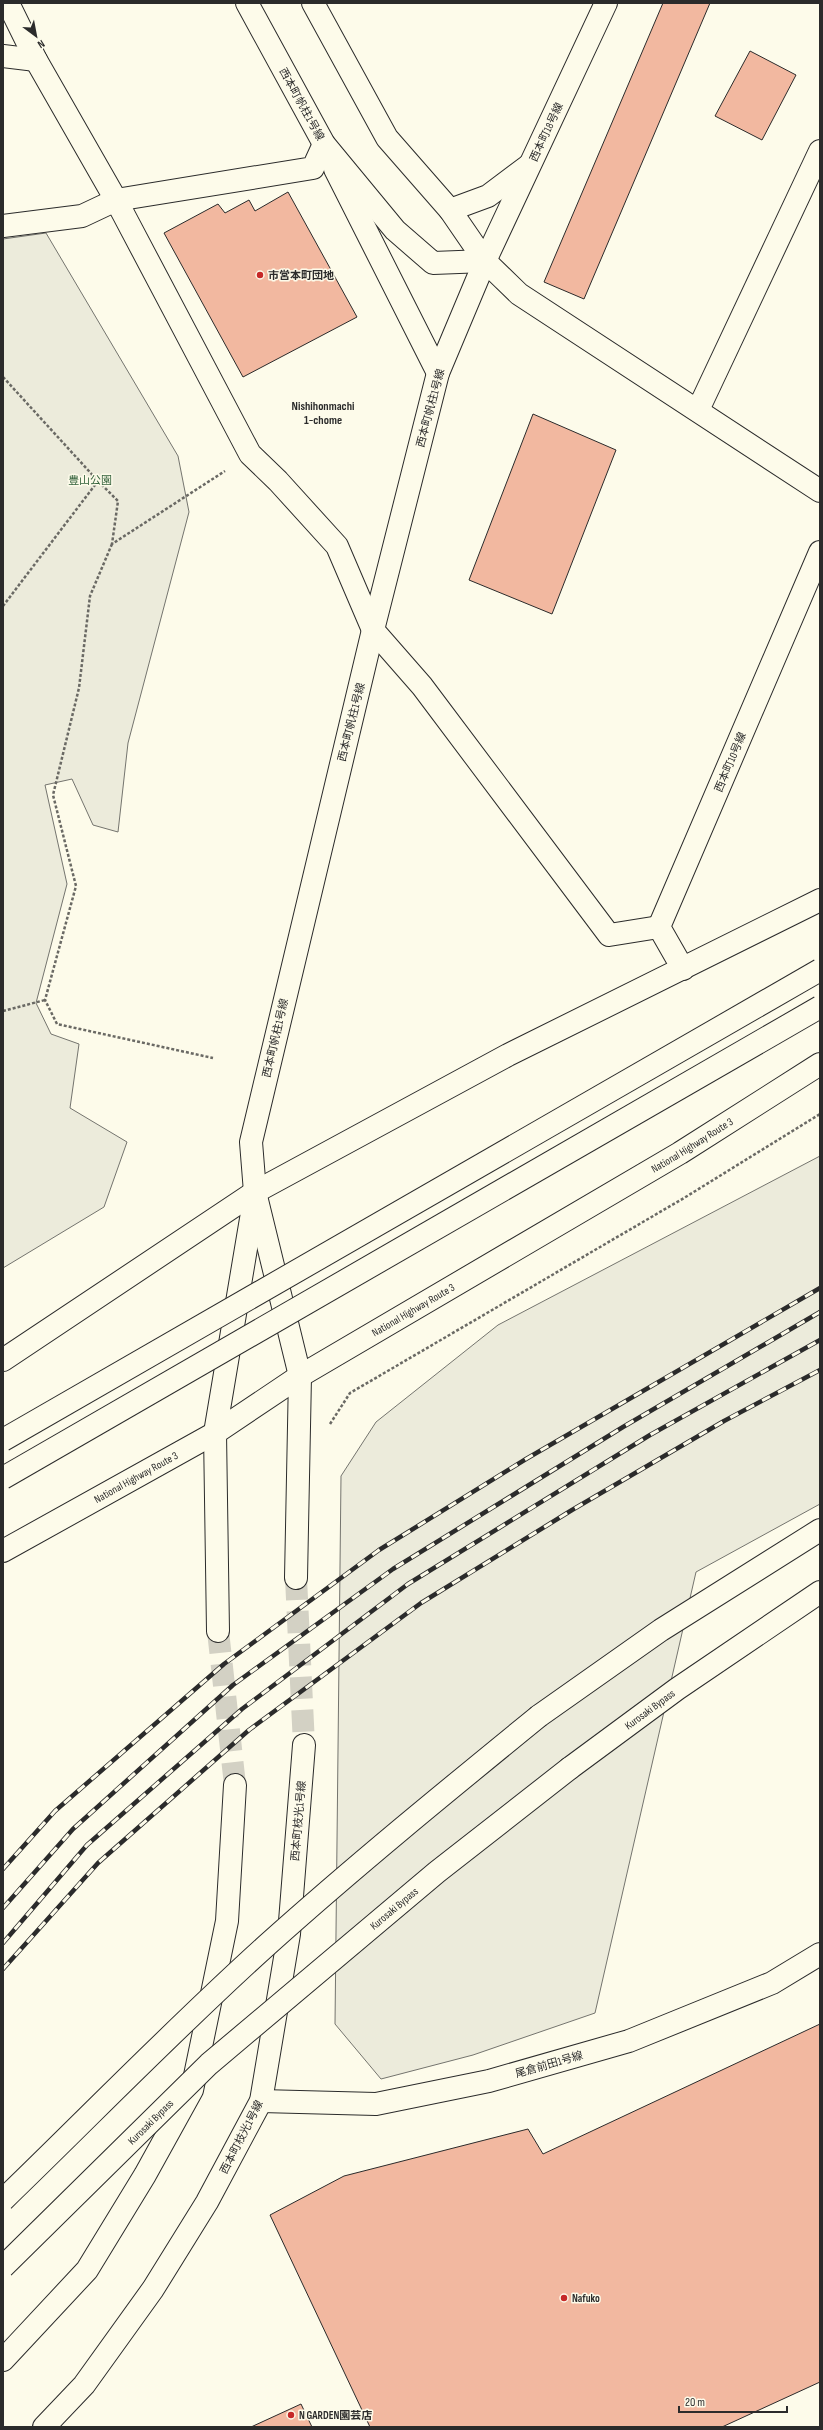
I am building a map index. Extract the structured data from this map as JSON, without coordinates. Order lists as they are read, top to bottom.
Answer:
{
  "streets": {
    "main road": [
      "西本町帆柱1号線",
      "西本町18号線",
      "西本町10号線",
      "National Highway Route 3",
      "Kurosaki Bypass",
      "西本町枝光1号線",
      "尾倉前田1号線"
    ]
  },
  "crossings": [
    ["西本町帆柱1号線", "西本町18号線"],
    ["西本町枝光1号線", "尾倉前田1号線"]
  ],
  "districts": ["Nishihonmachi 1-chome"],
  "parks": ["豊山公園"],
  "places": ["市営本町団地", "Nafuko", "N GARDEN園芸店"],
  "scale_bar": "20 m",
  "north": "bottom right"
}
